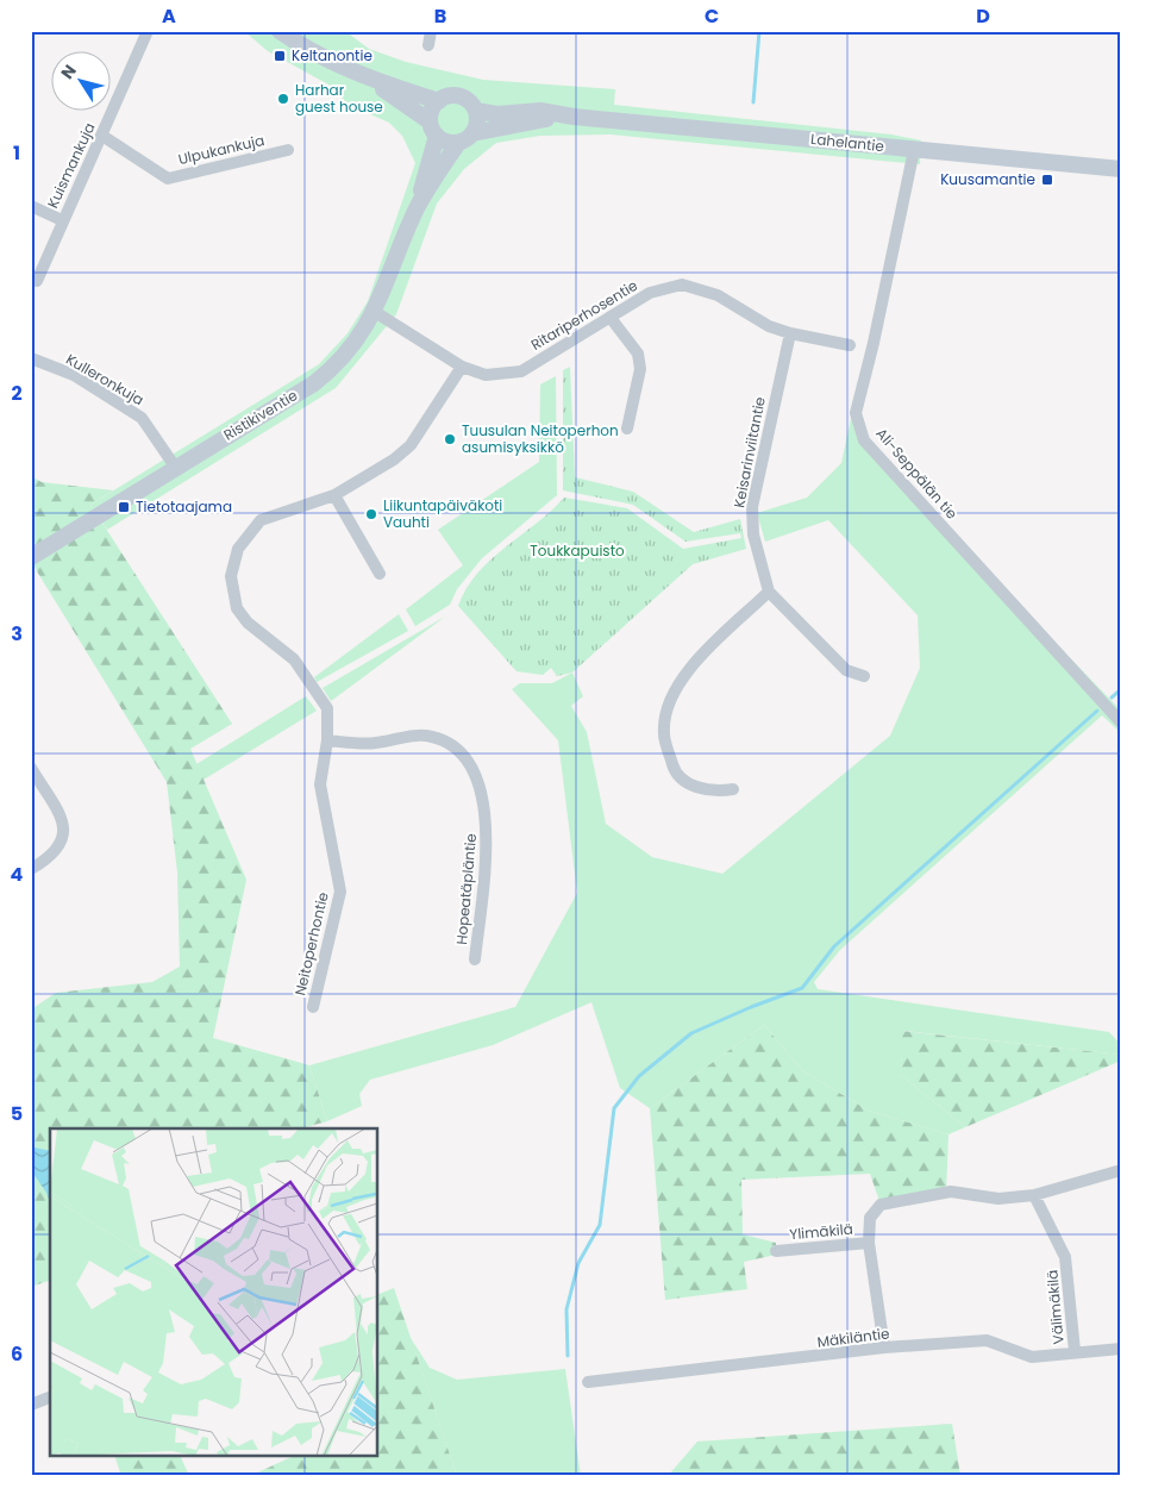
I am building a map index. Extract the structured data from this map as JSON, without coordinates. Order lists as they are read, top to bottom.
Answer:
{
  "streets": {
    "main road": ["Lahelantie", "Ristikiventie"],
    "street": [
      "Ulpukankuja",
      "Kuismankuja",
      "Ritariperhosentie",
      "Kulleronkuja",
      "Keisarinviitantie",
      "Ali-Seppälän tie",
      "Hopeatäpläntie",
      "Neitoperhontie",
      "Ylimäkilä",
      "Välimäkilä",
      "Mäkiläntie"
    ]
  },
  "crossings": [
    ["Lahelantie", "Ristikiventie"],
    ["Lahelantie", "Ali-Seppälän tie"],
    ["Ulpukankuja", "Kuismankuja"],
    ["Ritariperhosentie", "Ristikiventie"],
    ["Ritariperhosentie", "Keisarinviitantie"],
    ["Ritariperhosentie", "Neitoperhontie"],
    ["Kulleronkuja", "Ristikiventie"],
    ["Hopeatäpläntie", "Neitoperhontie"],
    ["Välimäkilä", "Mäkiläntie"]
  ],
  "parks": ["Toukkapuisto"],
  "places": {
    "transit": ["Keltanontie", "Kuusamantie", "Tietotaajama"],
    "other": ["Harhar guest house", "Tuusulan Neitoperhon asumisyksikkö", "Liikuntapäiväkoti Vauhti"]
  },
  "north": "top left",
  "grid": {
    "columns": [
      "A",
      "B",
      "C",
      "D"
    ],
    "rows": [
      "1",
      "2",
      "3",
      "4",
      "5",
      "6"
    ]
  }
}
